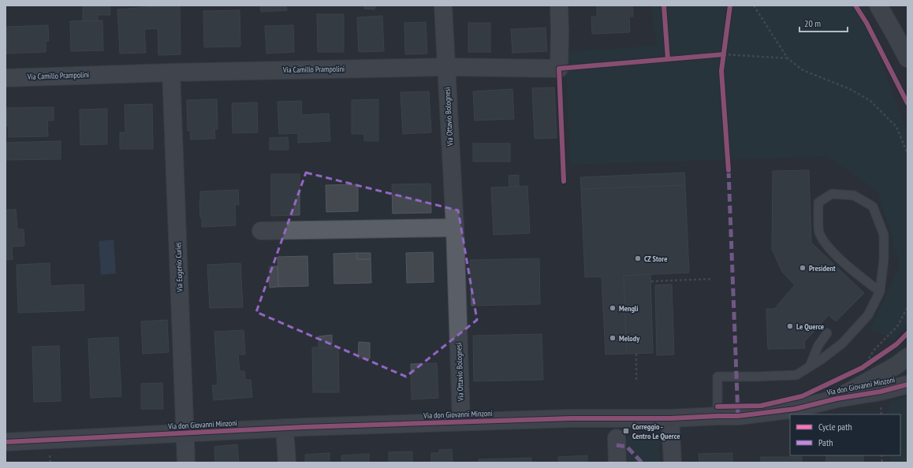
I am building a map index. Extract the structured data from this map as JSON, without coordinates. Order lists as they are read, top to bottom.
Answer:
{
  "streets": {
    "street": [
      "Via Camillo Prampolini",
      "Via Ottavio Bolognesi",
      "Via Eugenio Curiel",
      "Via don Giovanni Minzoni"
    ]
  },
  "crossings": [
    ["Via Camillo Prampolini", "Via Ottavio Bolognesi"],
    ["Via Camillo Prampolini", "Via Eugenio Curiel"],
    ["Via Ottavio Bolognesi", "Via don Giovanni Minzoni"],
    ["Via Eugenio Curiel", "Via don Giovanni Minzoni"]
  ],
  "places": {
    "other": [
      "CZ Store",
      "President",
      "Mengli",
      "Le Querce",
      "Melody"
    ],
    "transit": ["Correggio - Centro Le Querce"]
  },
  "legend": ["Cycle path", "Path"],
  "scale_bar": "20 m"
}
